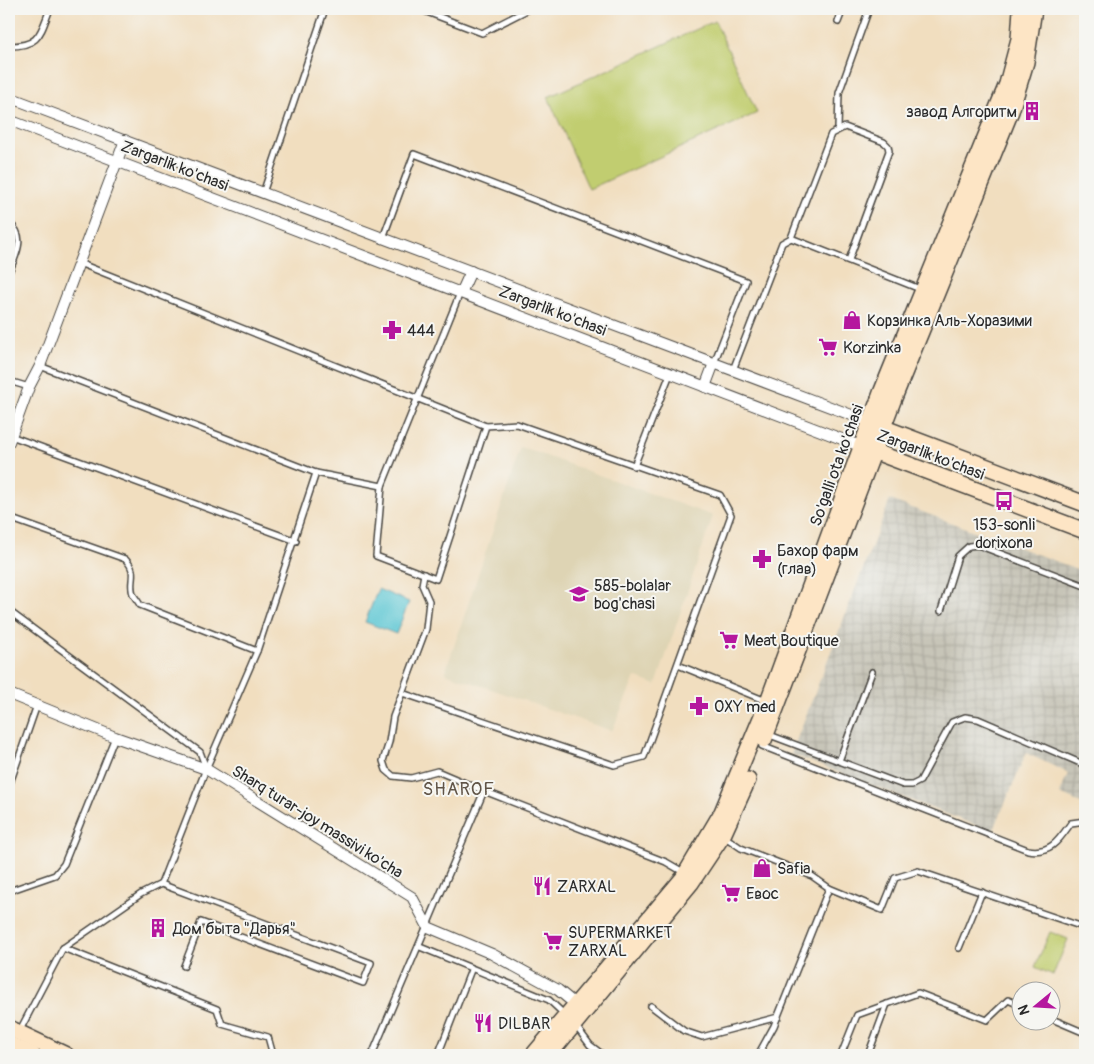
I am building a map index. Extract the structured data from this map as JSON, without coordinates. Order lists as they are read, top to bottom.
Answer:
{
  "streets": {
    "main road": ["Zargarlik ko'chasi", "So'galli ota ko'chasi"],
    "street": ["Sharq turar-joy massivi ko'cha"]
  },
  "crossings": [
    ["Zargarlik ko'chasi", "So'galli ota ko'chasi"]
  ],
  "districts": ["SHAROF"],
  "places": {
    "building": ["завод Алгоритм", "Дом быта \"Дарья\""],
    "shop": ["Корзинка Аль-Хоразими", "Safia"],
    "pharmacy": ["444", "Бахор фарм (глав)", "OXY med"],
    "supermarket": [
      "Korzinka",
      "Meat Boutique",
      "Евос",
      "SUPERMARKET ZARXAL"
    ],
    "bus stop": ["153-sonli dorixona"],
    "school or university": ["585-bolalar bog'chasi"],
    "restaurant": ["ZARXAL", "DILBAR"]
  },
  "north": "left"
}
